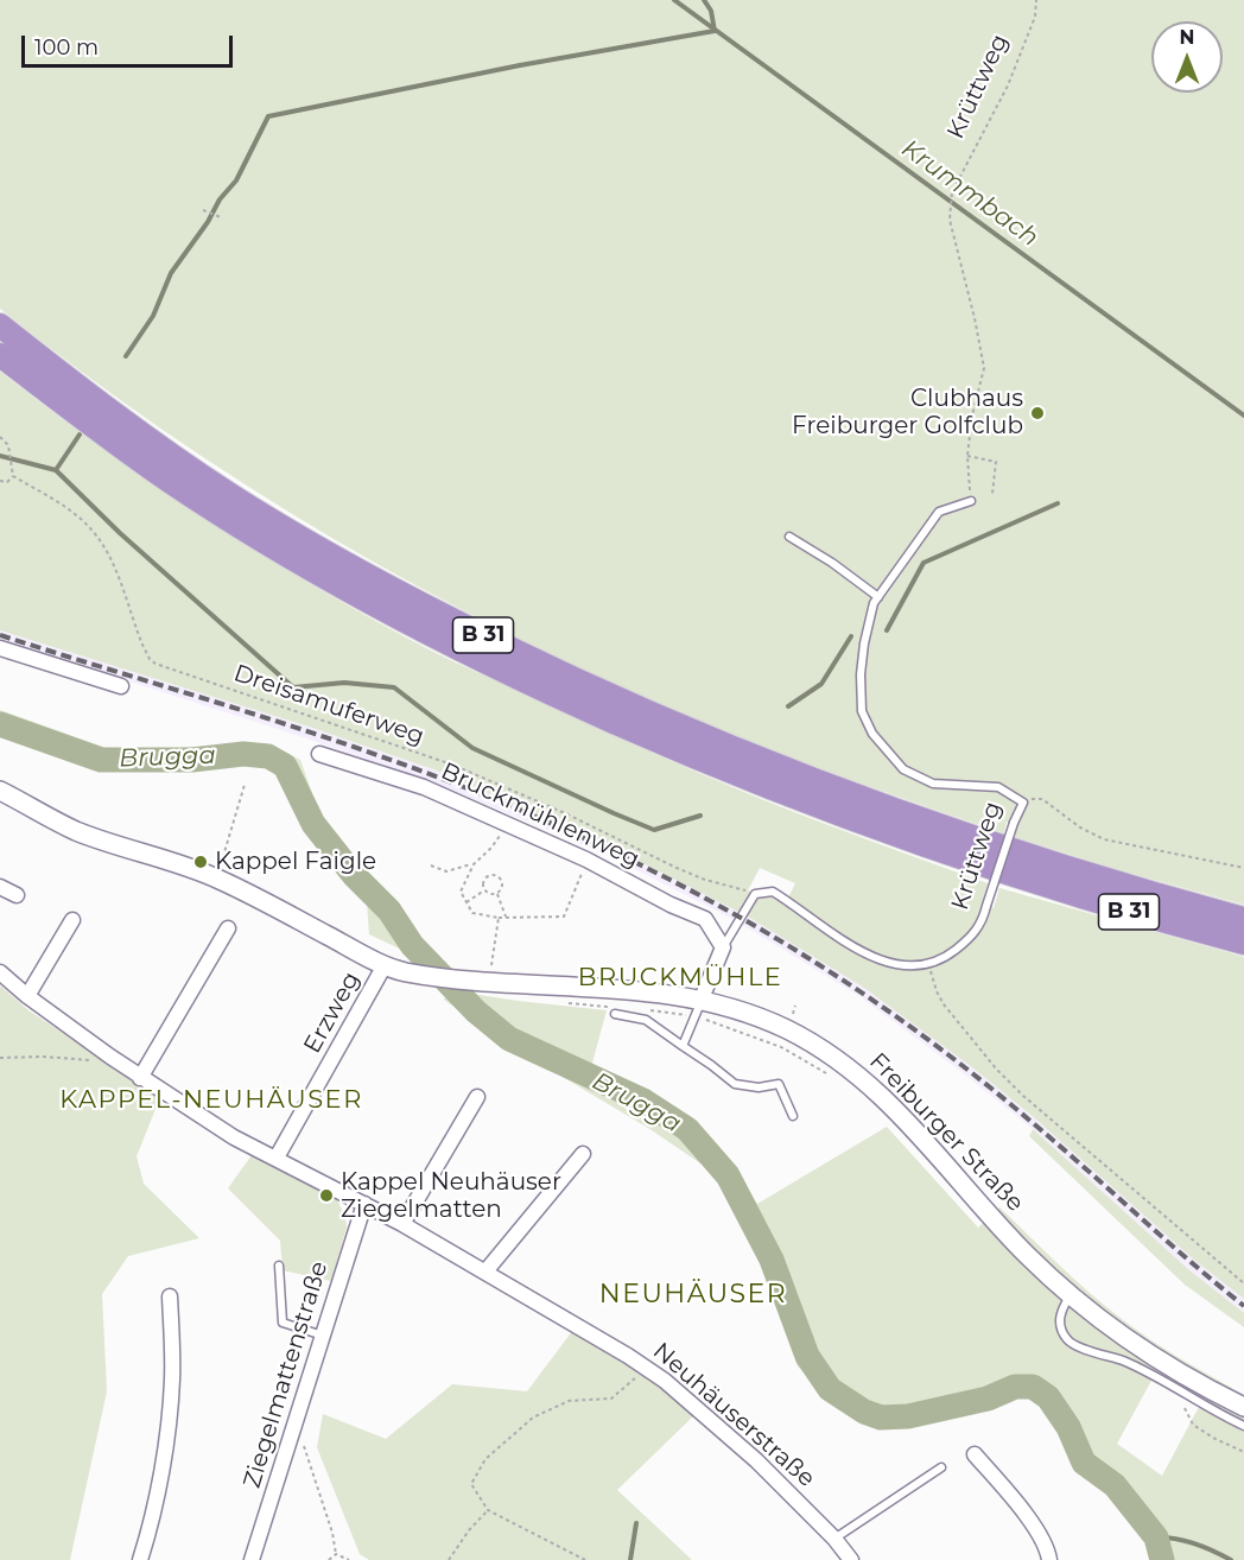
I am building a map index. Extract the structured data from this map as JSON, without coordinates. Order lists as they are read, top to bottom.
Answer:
{
  "streets": {
    "highway": ["B 31"],
    "street": [
      "Bruckmühlenweg",
      "Erzweg",
      "Freiburger Straße",
      "Ziegelmattenstraße",
      "Neuhäuserstraße"
    ],
    "lane": ["Krüttweg"],
    "path": ["Dreisamuferweg"]
  },
  "crossings": [
    ["Erzweg", "Freiburger Straße"],
    ["Erzweg", "Neuhäuserstraße"],
    ["Ziegelmattenstraße", "Neuhäuserstraße"]
  ],
  "districts": ["BRUCKMÜHLE", "KAPPEL-NEUHÄUSER", "NEUHÄUSER"],
  "water": ["Krummbach", "Brugga"],
  "places": ["Clubhaus Freiburger Golfclub", "Kappel Faigle", "Kappel Neuhäuser Ziegelmatten"],
  "scale_bar": "100 m",
  "north": "top"
}
